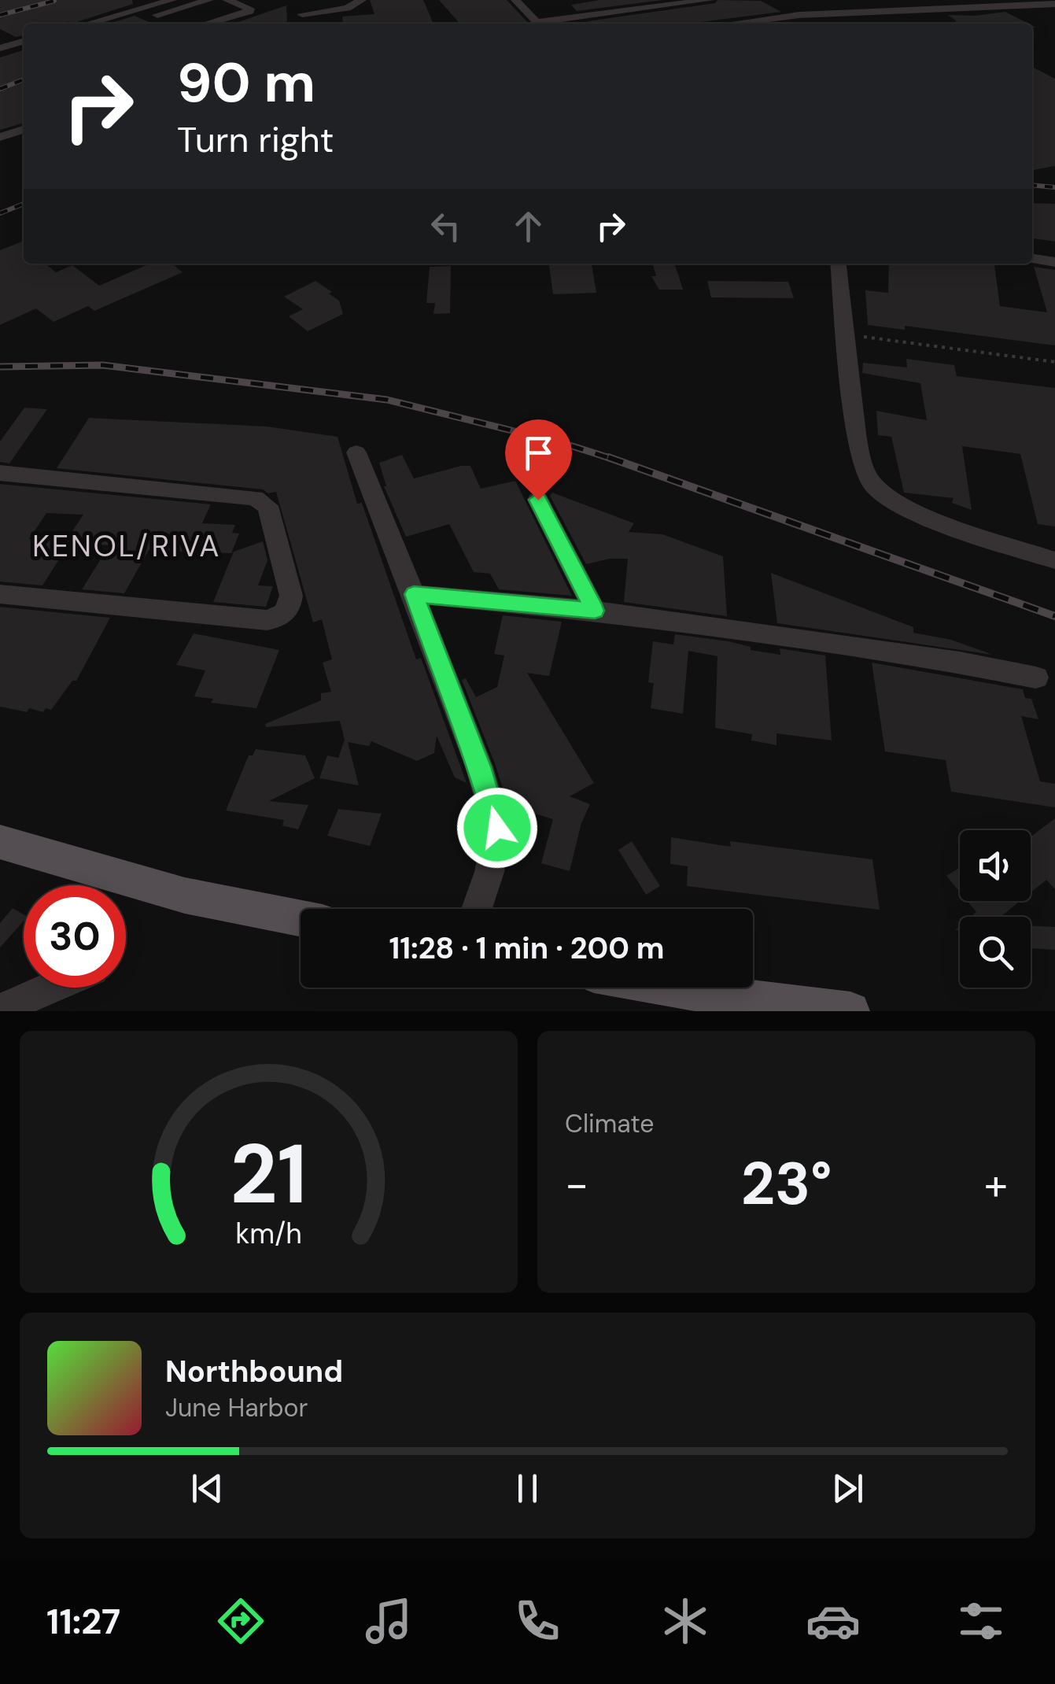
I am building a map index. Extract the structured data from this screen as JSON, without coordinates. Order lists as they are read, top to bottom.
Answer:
{
  "districts": ["KENOL/RIVA"],
  "page": {
    "turn": ["90 m", "Turn right"],
    "limit": "30",
    "trip": "11:28 · 1 min · 200 m",
    "tile": "Climate",
    "heat": ["−", "23°", "+"],
    "song": ["Northbound", "June Harbor"],
    "tabs": "11:27",
    "gauge": ["21", "km/h"]
  }
}
